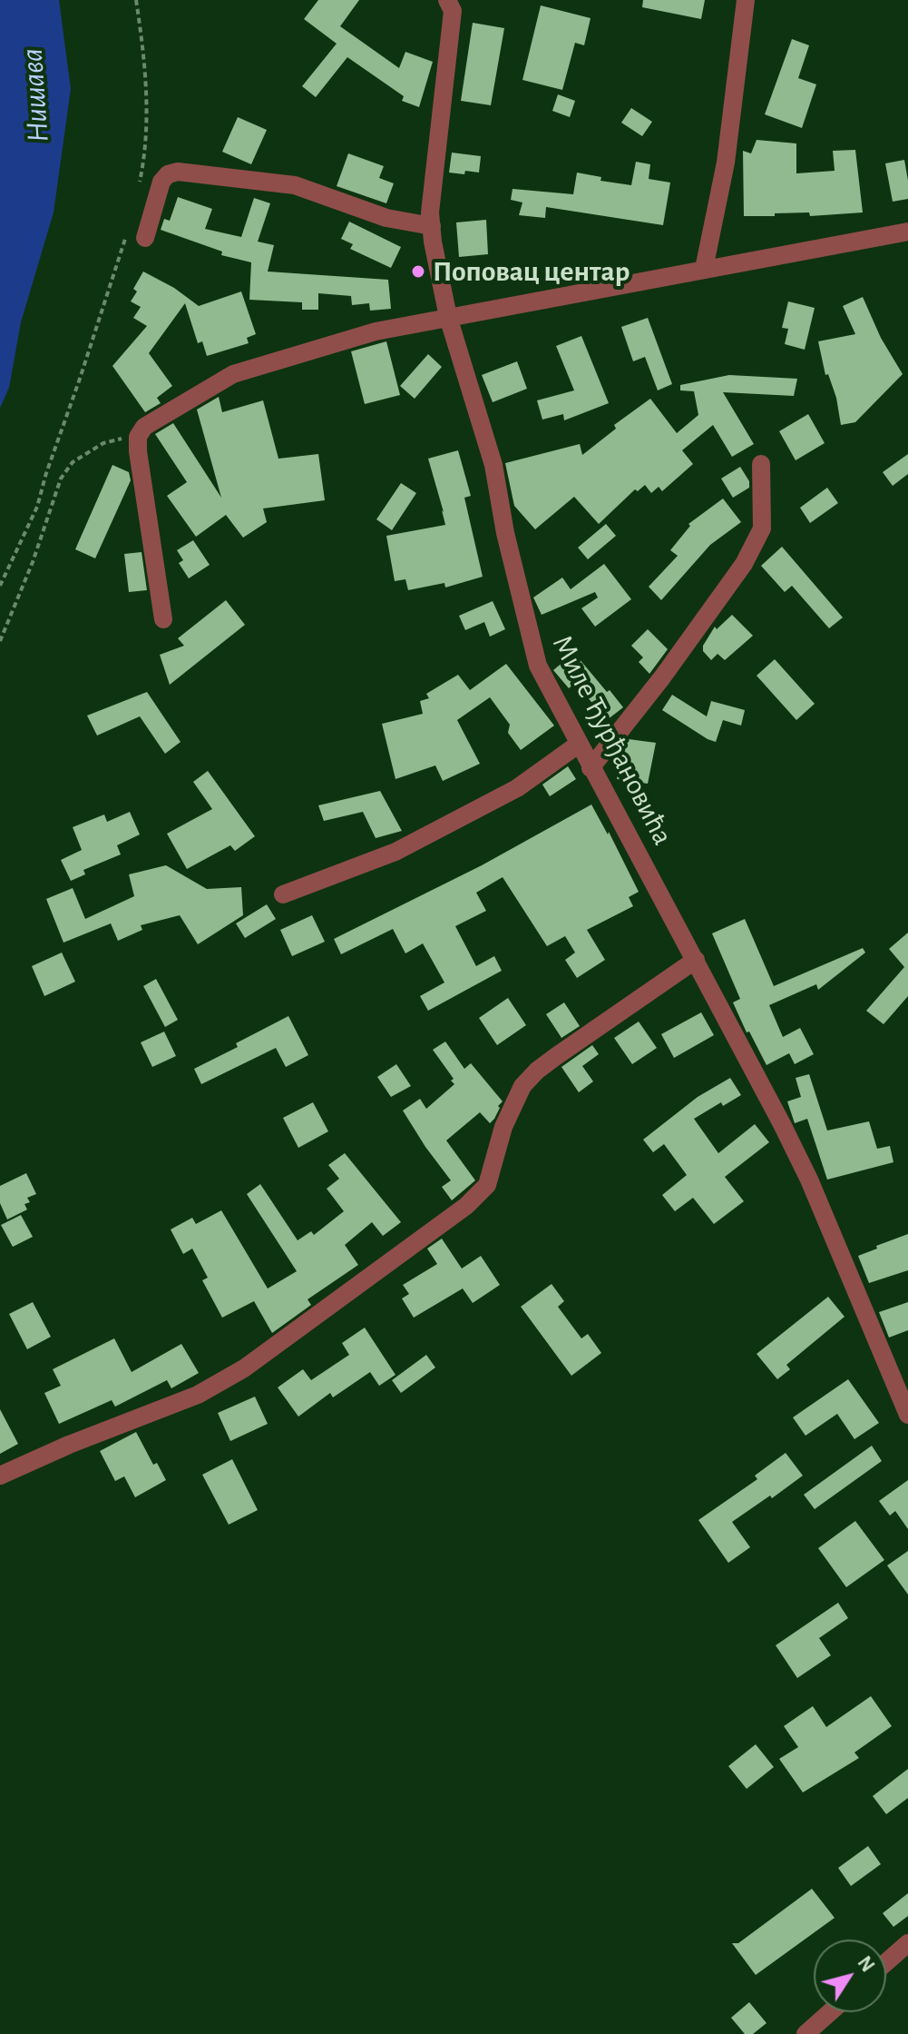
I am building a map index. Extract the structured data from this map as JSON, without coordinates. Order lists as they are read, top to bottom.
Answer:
{
  "streets": {
    "street": ["Миле Ђурђановића"]
  },
  "water": ["Нишава"],
  "places": ["Поповац центар"],
  "north": "top right"
}
